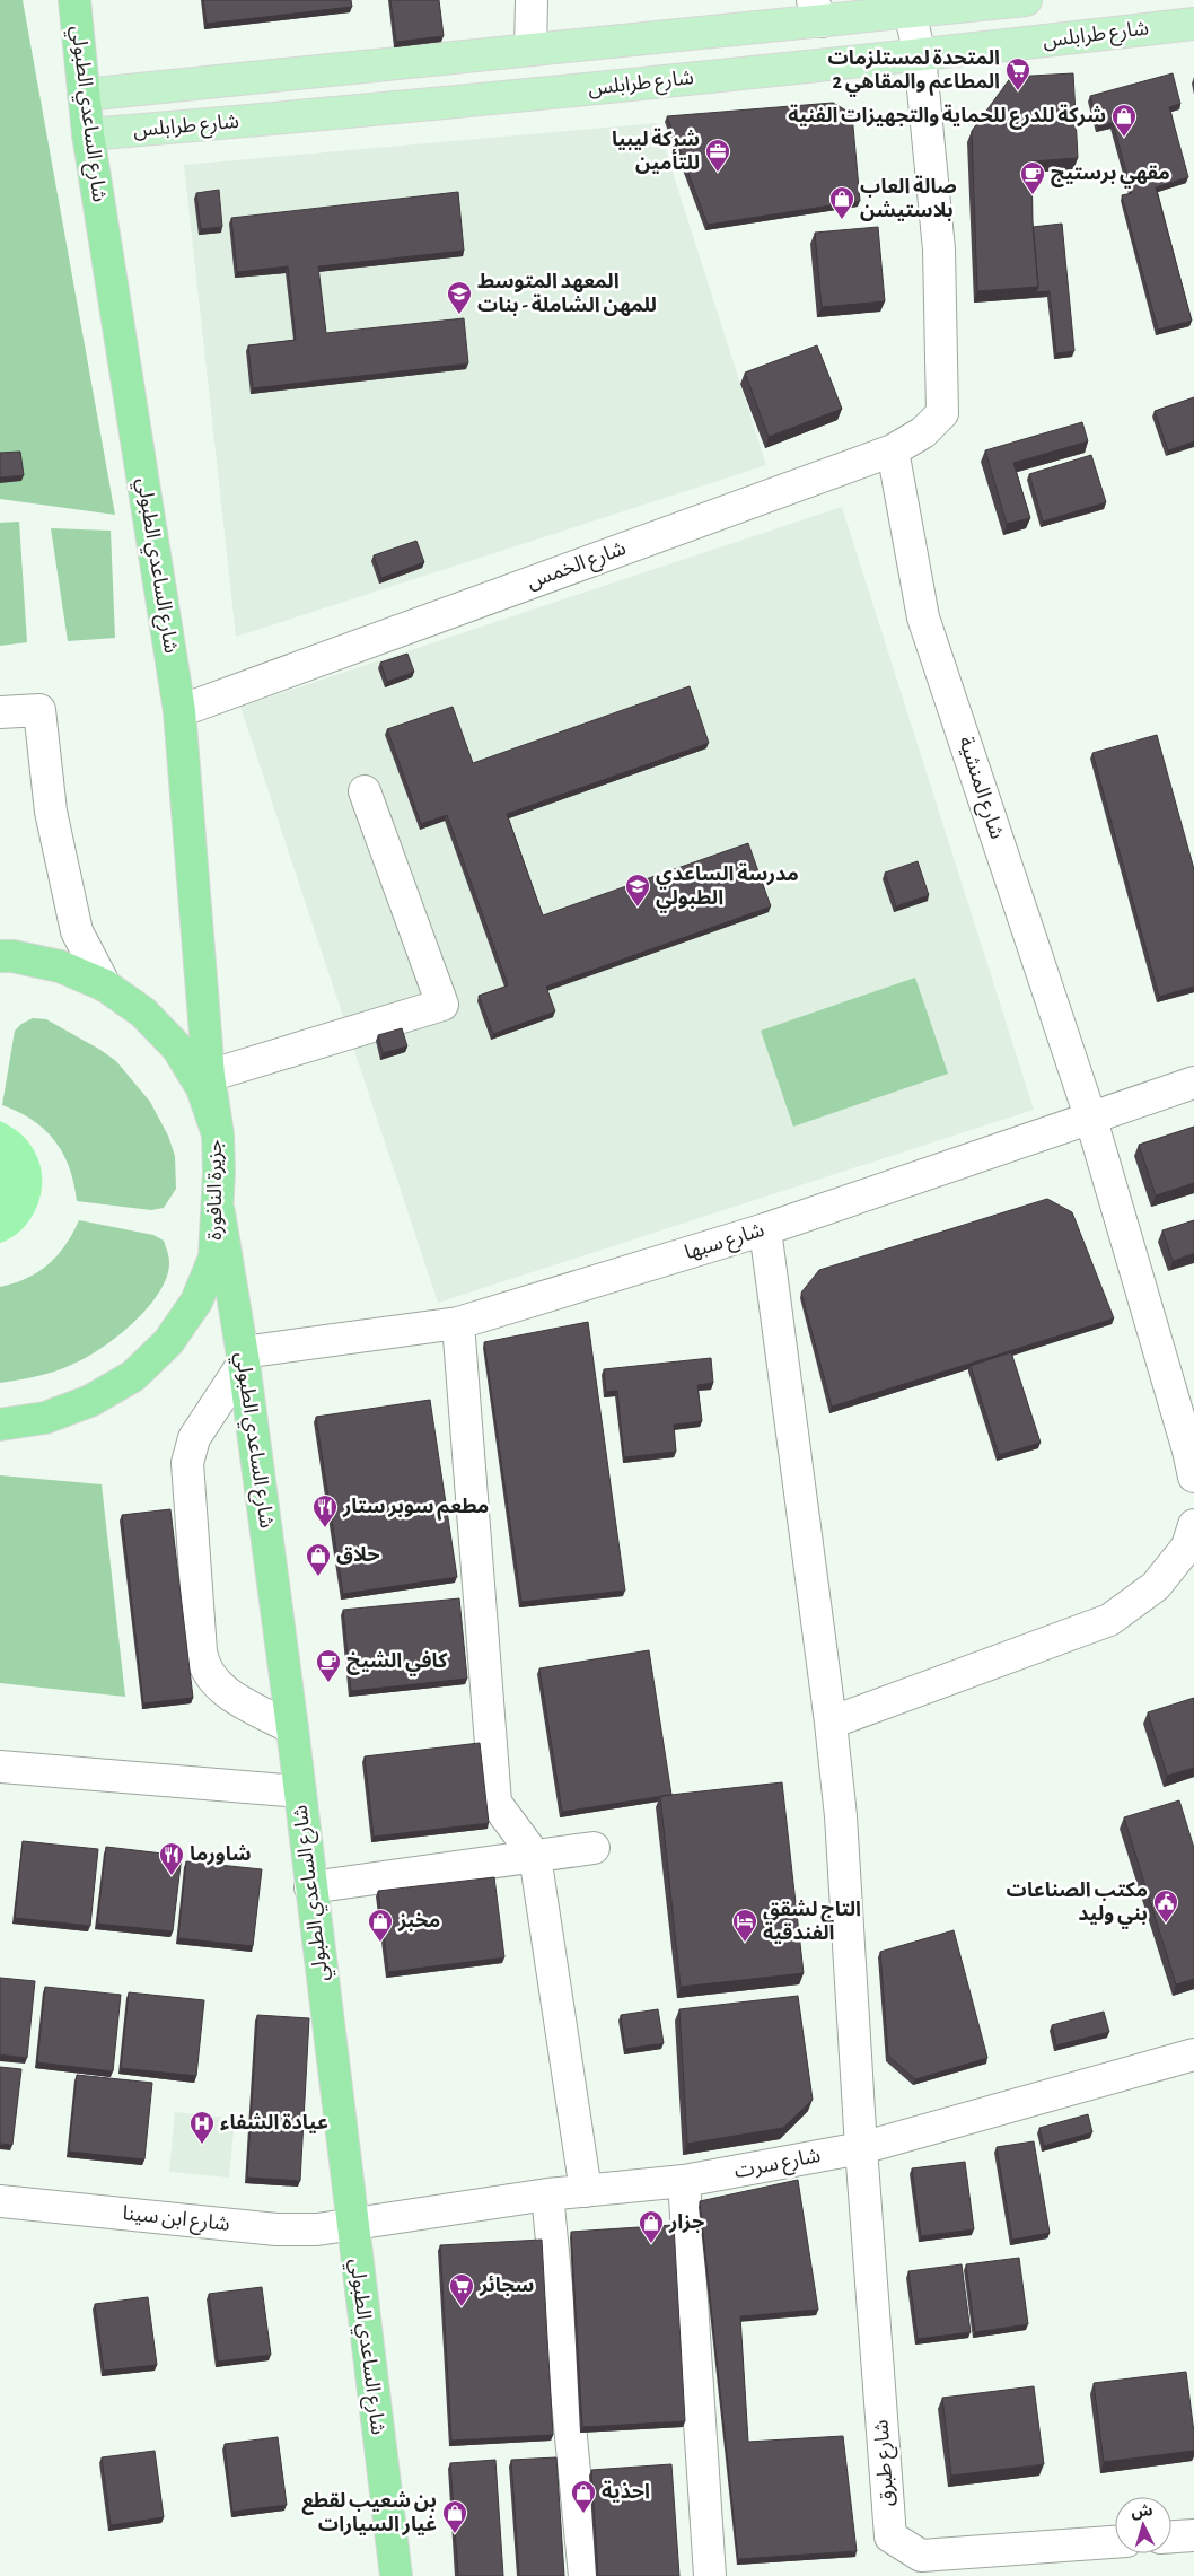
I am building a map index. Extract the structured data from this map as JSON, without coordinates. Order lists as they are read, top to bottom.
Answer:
{
  "streets": {
    "highway": ["شارع الساعدي الطبولي", "جزيرة النافورة"],
    "main road": ["شارع طرابلس"],
    "street": [
      "شارع الخمس",
      "شارع المنشية",
      "شارع سبها",
      "شارع سرت",
      "شارع ابن سينا",
      "شارع طبرق"
    ]
  },
  "crossings": [
    ["شارع طرابلس", "شارع الساعدي الطبولي"],
    ["شارع طرابلس", "شارع الخمس"],
    ["شارع الساعدي الطبولي", "شارع الخمس"],
    ["شارع الساعدي الطبولي", "جزيرة النافورة"],
    ["شارع الساعدي الطبولي", "شارع سبها"],
    ["شارع الساعدي الطبولي", "شارع سرت"],
    ["شارع الساعدي الطبولي", "شارع ابن سينا"],
    ["شارع الخمس", "شارع المنشية"],
    ["شارع المنشية", "شارع سبها"],
    ["شارع سرت", "شارع ابن سينا"],
    ["شارع سرت", "شارع طبرق"]
  ],
  "places": {
    "supermarket": ["المتحدة لمستلزمات المطاعم والمقاهي 2", "سجائر"],
    "shop": [
      "شركة للدرع للحماية والتجهيزات الفنية",
      "صالة العاب بلاستيشن",
      "حلاق",
      "مخبز",
      "جزار",
      "احذية",
      "بن شعيب لقطع غيار السيارات"
    ],
    "office": ["شركة ليبيا للتأمين"],
    "cafe": ["مقهي برستيج", "كافي الشيخ"],
    "school or university": ["المعهد المتوسط للمهن الشاملة - بنات", "مدرسة الساعدي الطبولي"],
    "restaurant": ["مطعم سوبر ستار", "شاورما"],
    "public building": ["مكتب الصناعات بني وليد"],
    "hotel": ["التاج لشقق الفندقية"],
    "hospital": ["عيادة الشفاء"]
  },
  "north": "top"
}
